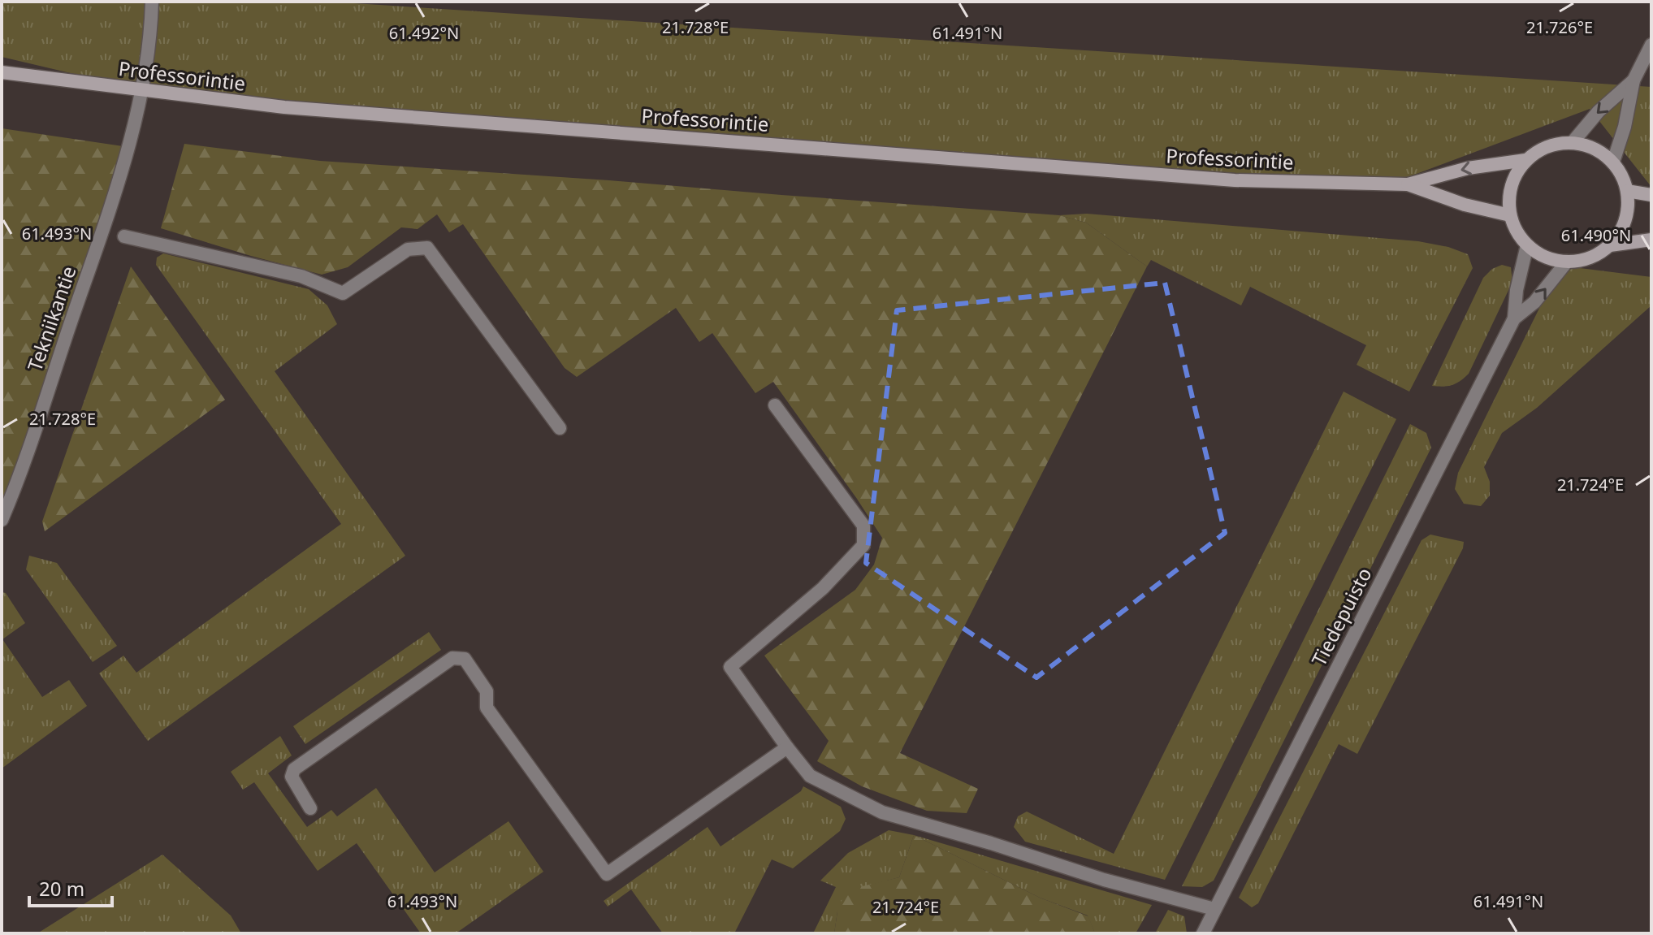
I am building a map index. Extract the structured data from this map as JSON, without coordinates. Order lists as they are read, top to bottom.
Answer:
{
  "streets": {
    "main road": ["Professorintie"],
    "street": ["Tekniikantie", "Tiedepuisto"]
  },
  "crossings": [
    ["Professorintie", "Tekniikantie"],
    ["Professorintie", "Tiedepuisto"]
  ],
  "scale_bar": "20 m",
  "coordinates": [
    "21.728°E",
    "21.726°E",
    "61.492°N",
    "61.491°N",
    "61.493°N",
    "61.490°N",
    "21.724°E"
  ]
}
